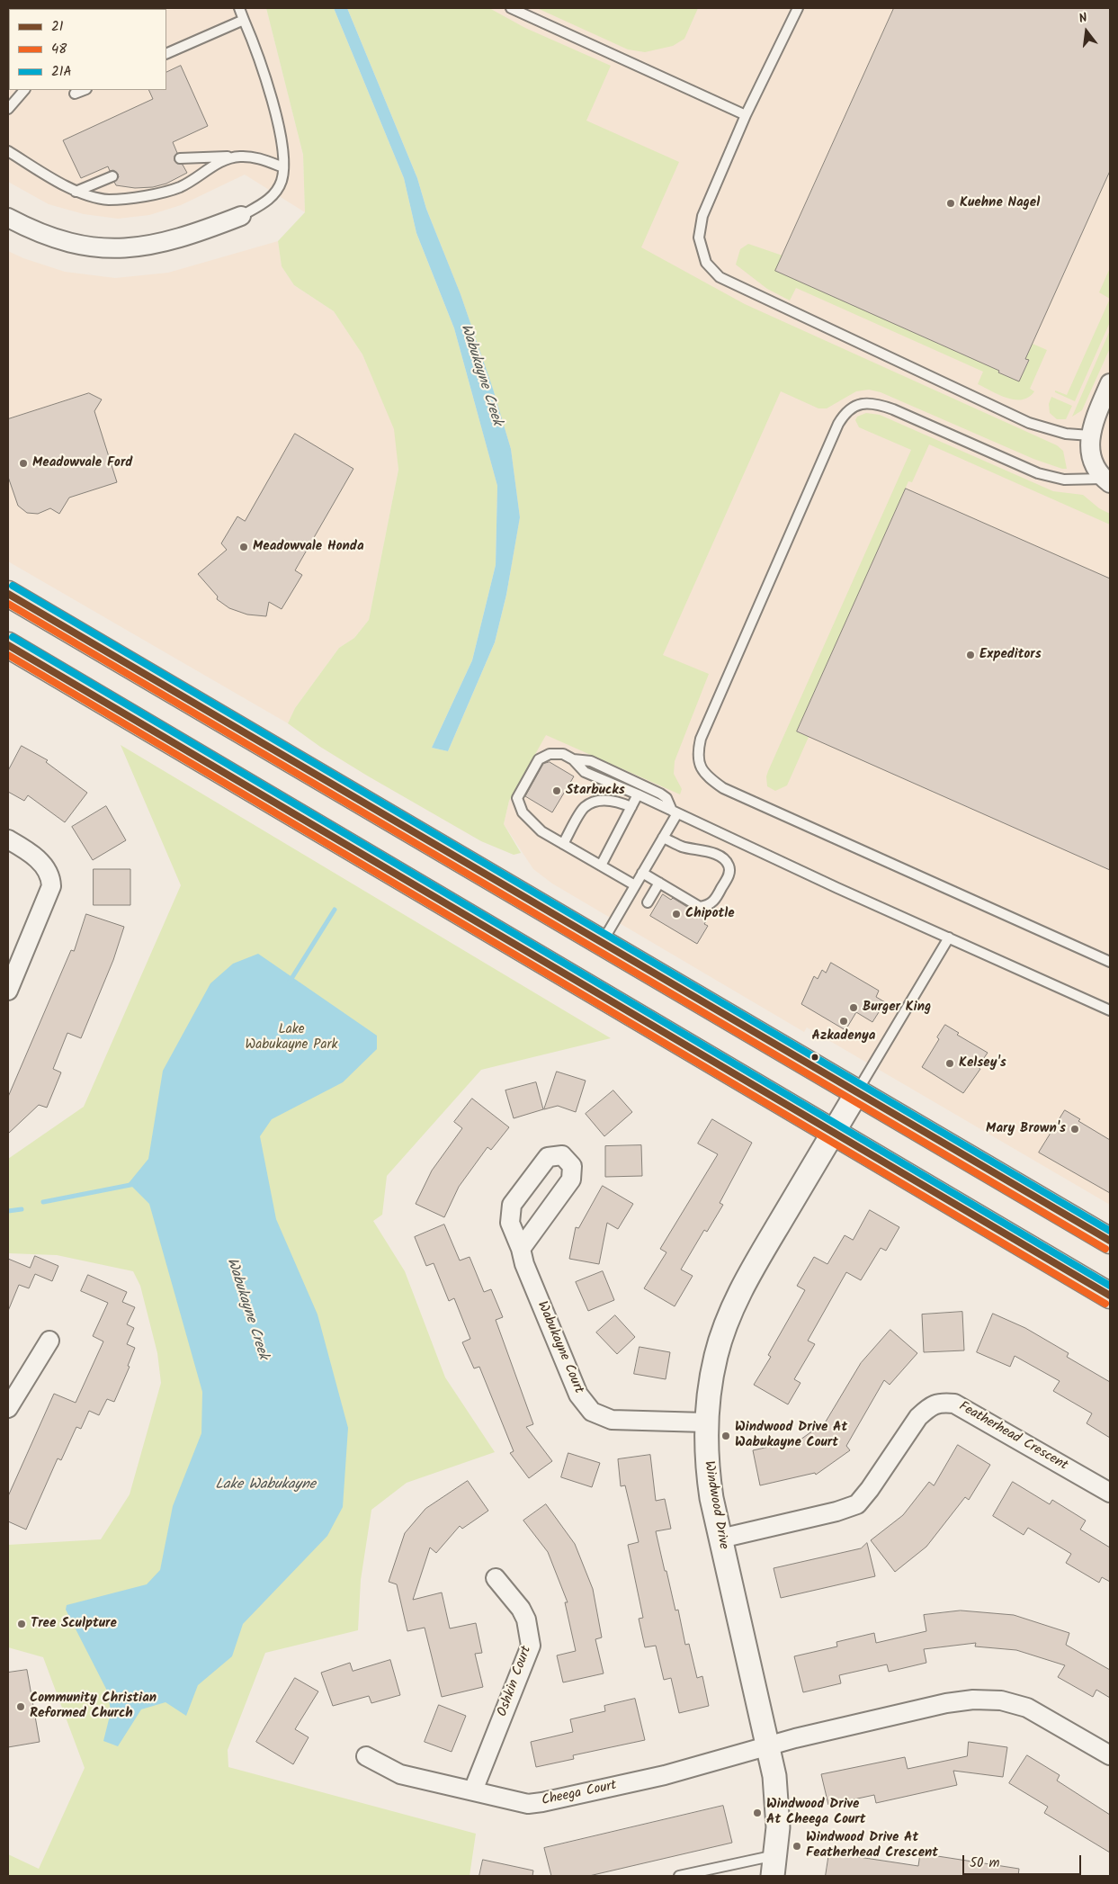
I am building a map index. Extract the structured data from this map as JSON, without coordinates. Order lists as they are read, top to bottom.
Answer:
{
  "streets": {
    "street": [
      "Wabukayne Court",
      "Featherhead Crescent",
      "Windwood Drive",
      "Oshkin Court",
      "Cheega Court"
    ]
  },
  "crossings": [
    ["Wabukayne Court", "Windwood Drive"],
    ["Featherhead Crescent", "Windwood Drive"],
    ["Windwood Drive", "Cheega Court"],
    ["Oshkin Court", "Cheega Court"]
  ],
  "water": ["Wabukayne Creek", "Lake Wabukayne"],
  "parks": ["Lake Wabukayne Park"],
  "places": [
    "Kuehne Nagel",
    "Meadowvale Ford",
    "Meadowvale Honda",
    "Expeditors",
    "Starbucks",
    "Chipotle",
    "Burger King",
    "Azkadenya",
    "Kelsey's",
    "Mary Brown's",
    "Windwood Drive At Wabukayne Court",
    "Tree Sculpture",
    "Community Christian Reformed Church",
    "Windwood Drive At Cheega Court",
    "Windwood Drive At Featherhead Crescent"
  ],
  "lines": ["transit line 21A", "transit line 21", "transit line 48"],
  "legend": ["21", "48", "21A"],
  "scale_bar": "50 m",
  "north": "top"
}
